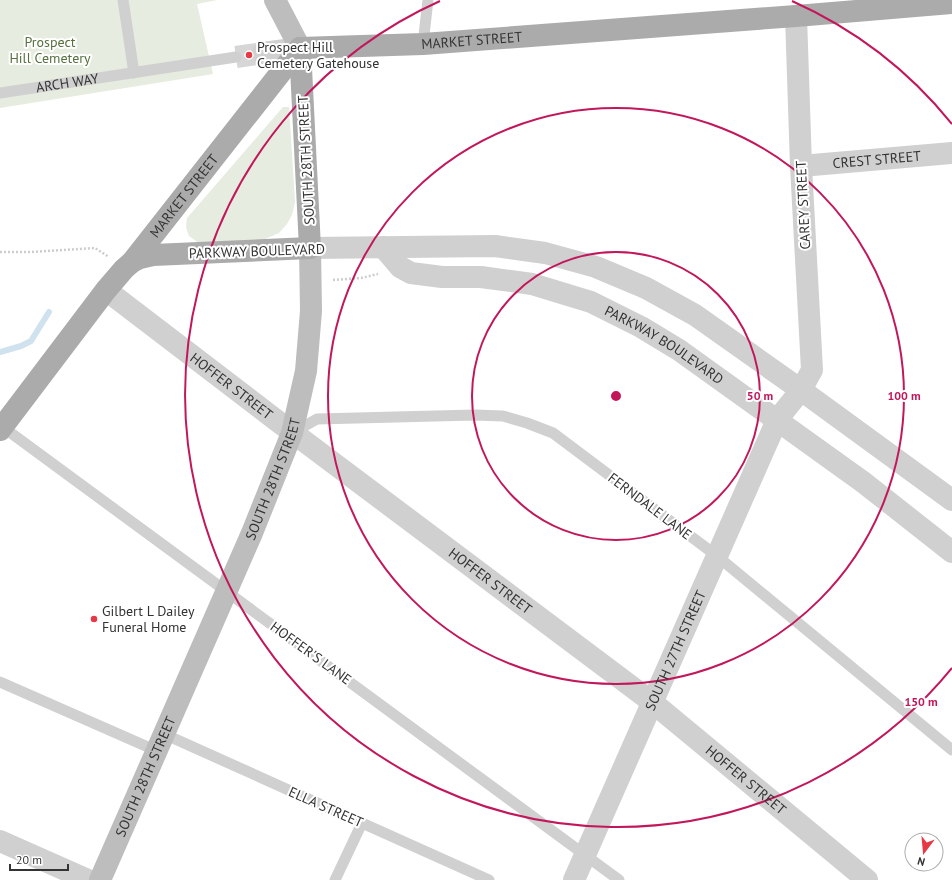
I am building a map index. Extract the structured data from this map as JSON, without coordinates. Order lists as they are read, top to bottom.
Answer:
{
  "streets": {
    "main road": ["MARKET STREET", "SOUTH 28TH STREET", "PARKWAY BOULEVARD"],
    "street": [
      "CREST STREET",
      "CAREY STREET",
      "HOFFER STREET",
      "SOUTH 27TH STREET"
    ],
    "lane": [
      "ARCH WAY",
      "FERNDALE LANE",
      "HOFFER'S LANE",
      "ELLA STREET"
    ]
  },
  "crossings": [
    ["MARKET STREET", "SOUTH 28TH STREET"],
    ["MARKET STREET", "CAREY STREET"],
    ["MARKET STREET", "PARKWAY BOULEVARD"],
    ["MARKET STREET", "HOFFER STREET"],
    ["MARKET STREET", "HOFFER'S LANE"],
    ["CREST STREET", "CAREY STREET"],
    ["SOUTH 28TH STREET", "PARKWAY BOULEVARD"],
    ["SOUTH 28TH STREET", "HOFFER STREET"],
    ["SOUTH 28TH STREET", "FERNDALE LANE"],
    ["SOUTH 28TH STREET", "HOFFER'S LANE"],
    ["SOUTH 28TH STREET", "ELLA STREET"],
    ["CAREY STREET", "PARKWAY BOULEVARD"],
    ["CAREY STREET", "SOUTH 27TH STREET"],
    ["PARKWAY BOULEVARD", "SOUTH 27TH STREET"],
    ["HOFFER STREET", "FERNDALE LANE"],
    ["HOFFER STREET", "SOUTH 27TH STREET"],
    ["FERNDALE LANE", "SOUTH 27TH STREET"],
    ["SOUTH 27TH STREET", "HOFFER'S LANE"]
  ],
  "parks": ["Prospect Hill Cemetery"],
  "places": ["Prospect Hill Cemetery Gatehouse", "Gilbert L Dailey Funeral Home"],
  "scale_bar": "20 m",
  "north": "bottom",
  "rings": ["50 m", "100 m", "150 m"]
}
